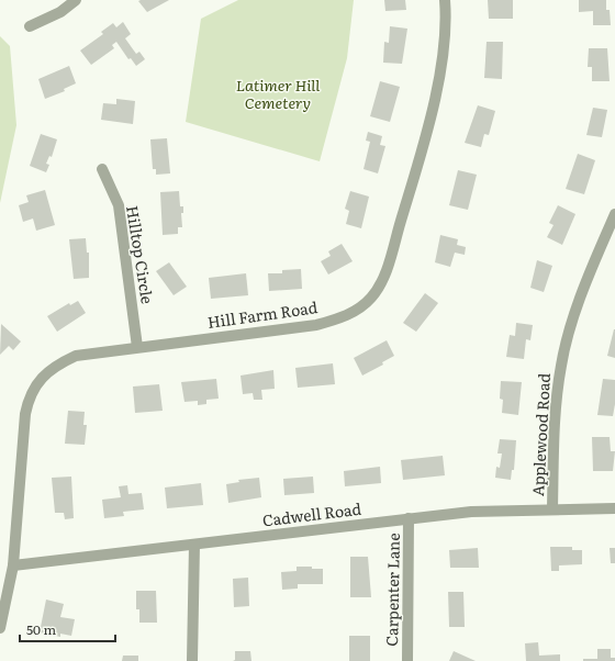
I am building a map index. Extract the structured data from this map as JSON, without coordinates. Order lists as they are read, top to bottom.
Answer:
{
  "streets": {
    "street": [
      "Hilltop Circle",
      "Hill Farm Road",
      "Applewood Road",
      "Cadwell Road",
      "Carpenter Lane"
    ]
  },
  "crossings": [
    ["Hilltop Circle", "Hill Farm Road"],
    ["Hill Farm Road", "Cadwell Road"],
    ["Applewood Road", "Cadwell Road"],
    ["Cadwell Road", "Carpenter Lane"]
  ],
  "parks": ["Latimer Hill Cemetery"],
  "scale_bar": "50 m"
}
